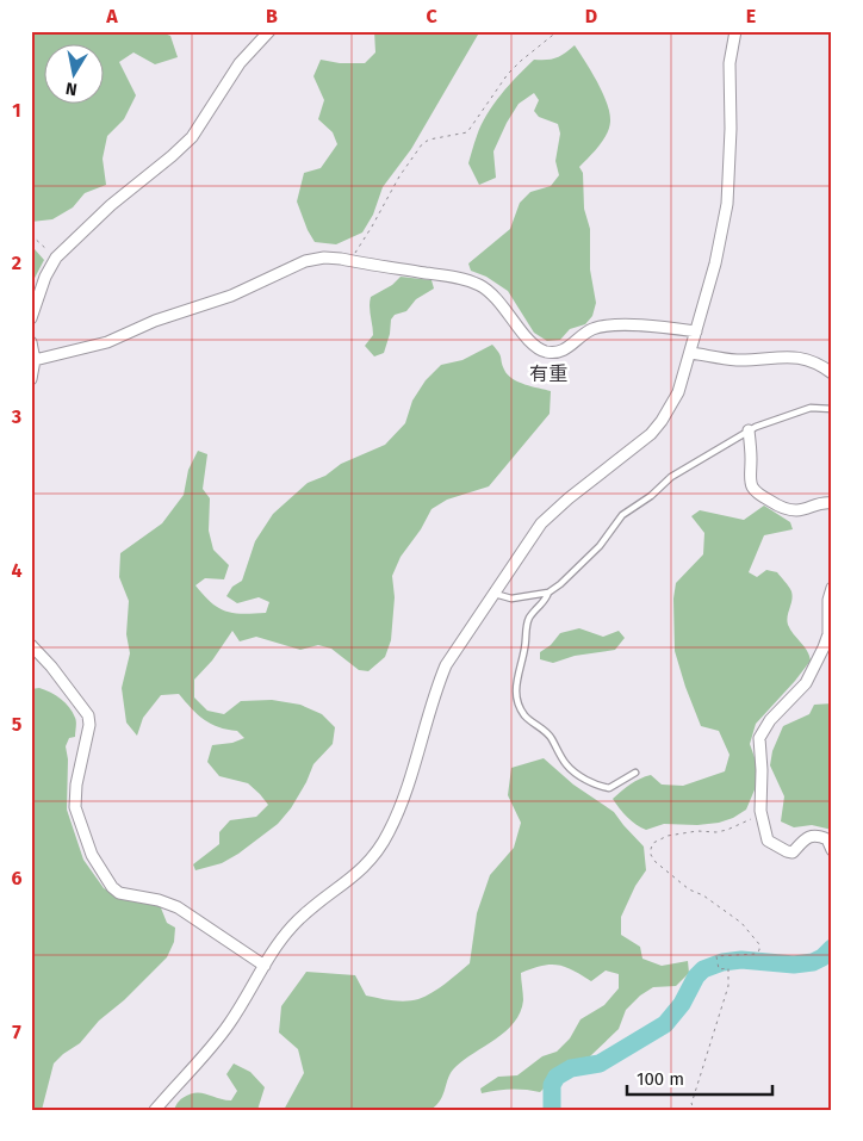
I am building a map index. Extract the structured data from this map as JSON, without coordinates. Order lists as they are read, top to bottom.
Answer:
{
  "districts": ["有重"],
  "scale_bar": "100 m",
  "north": "bottom",
  "grid": {
    "columns": [
      "A",
      "B",
      "C",
      "D",
      "E"
    ],
    "rows": [
      "1",
      "2",
      "3",
      "4",
      "5",
      "6",
      "7"
    ]
  }
}
